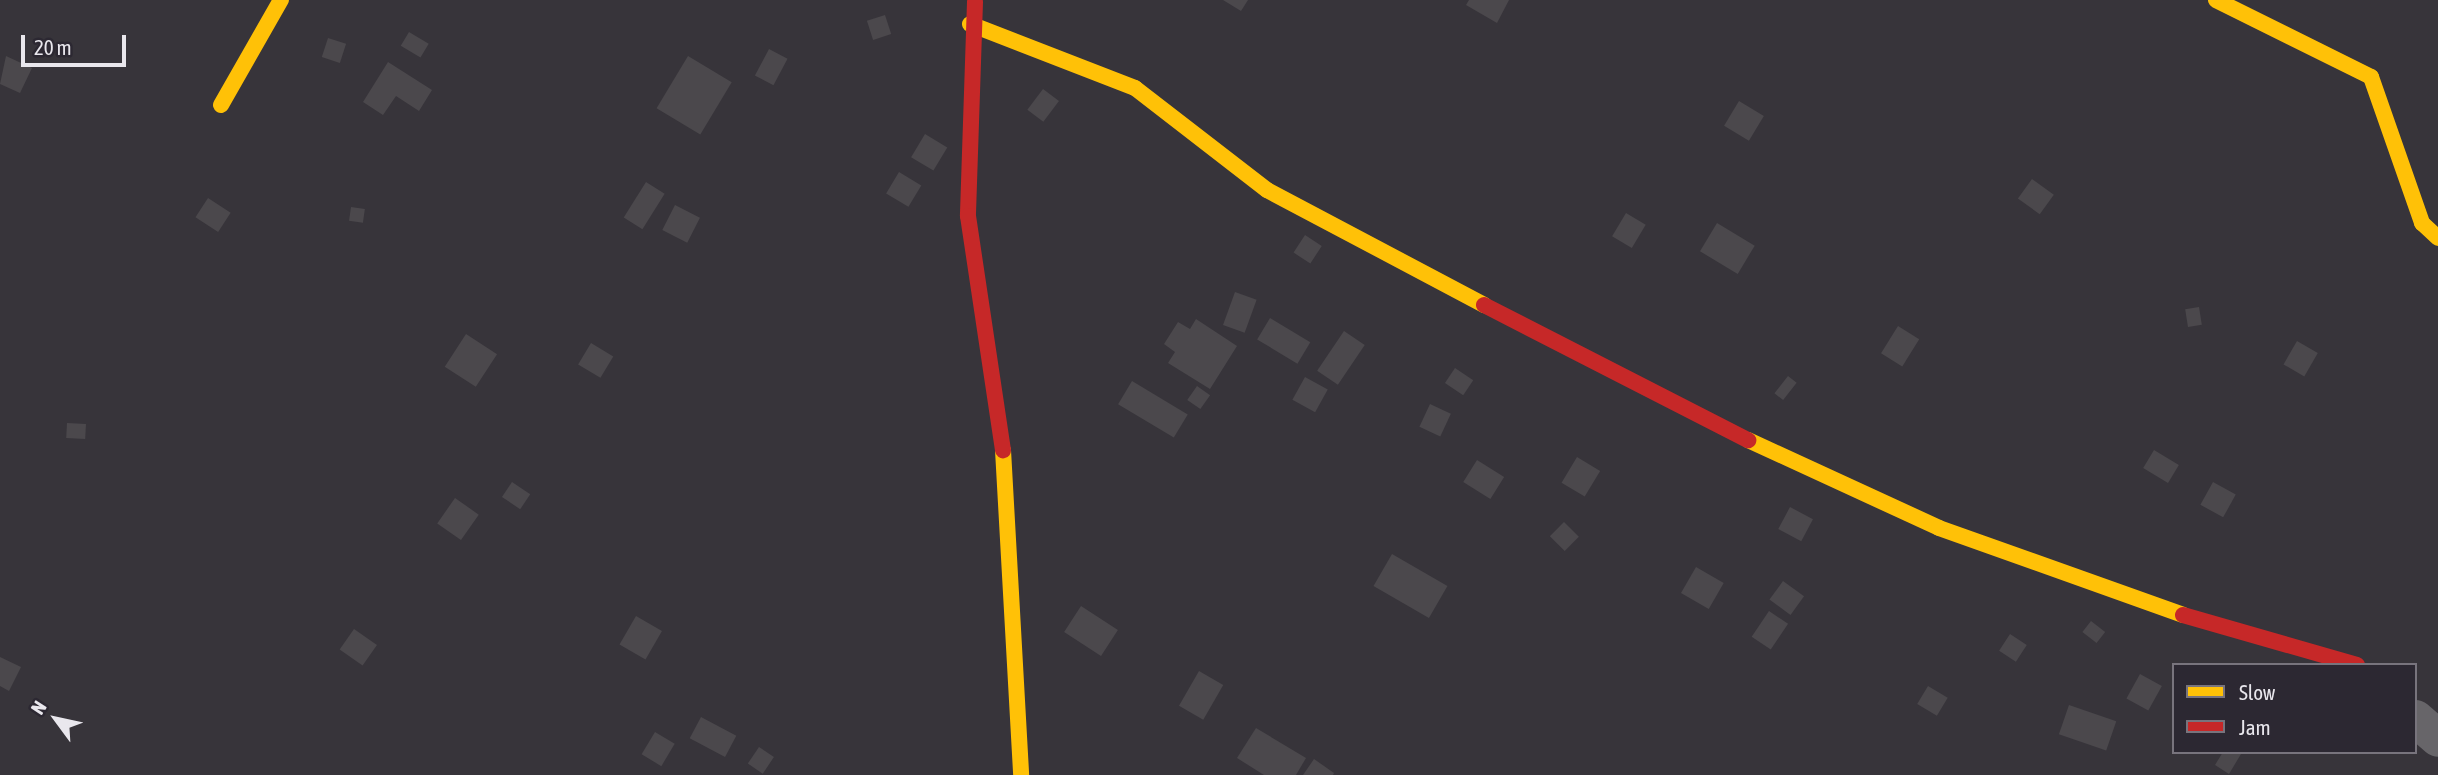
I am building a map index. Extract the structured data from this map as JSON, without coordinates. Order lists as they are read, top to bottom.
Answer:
{
  "legend": ["Slow", "Jam"],
  "scale_bar": "20 m",
  "north": "top left"
}
